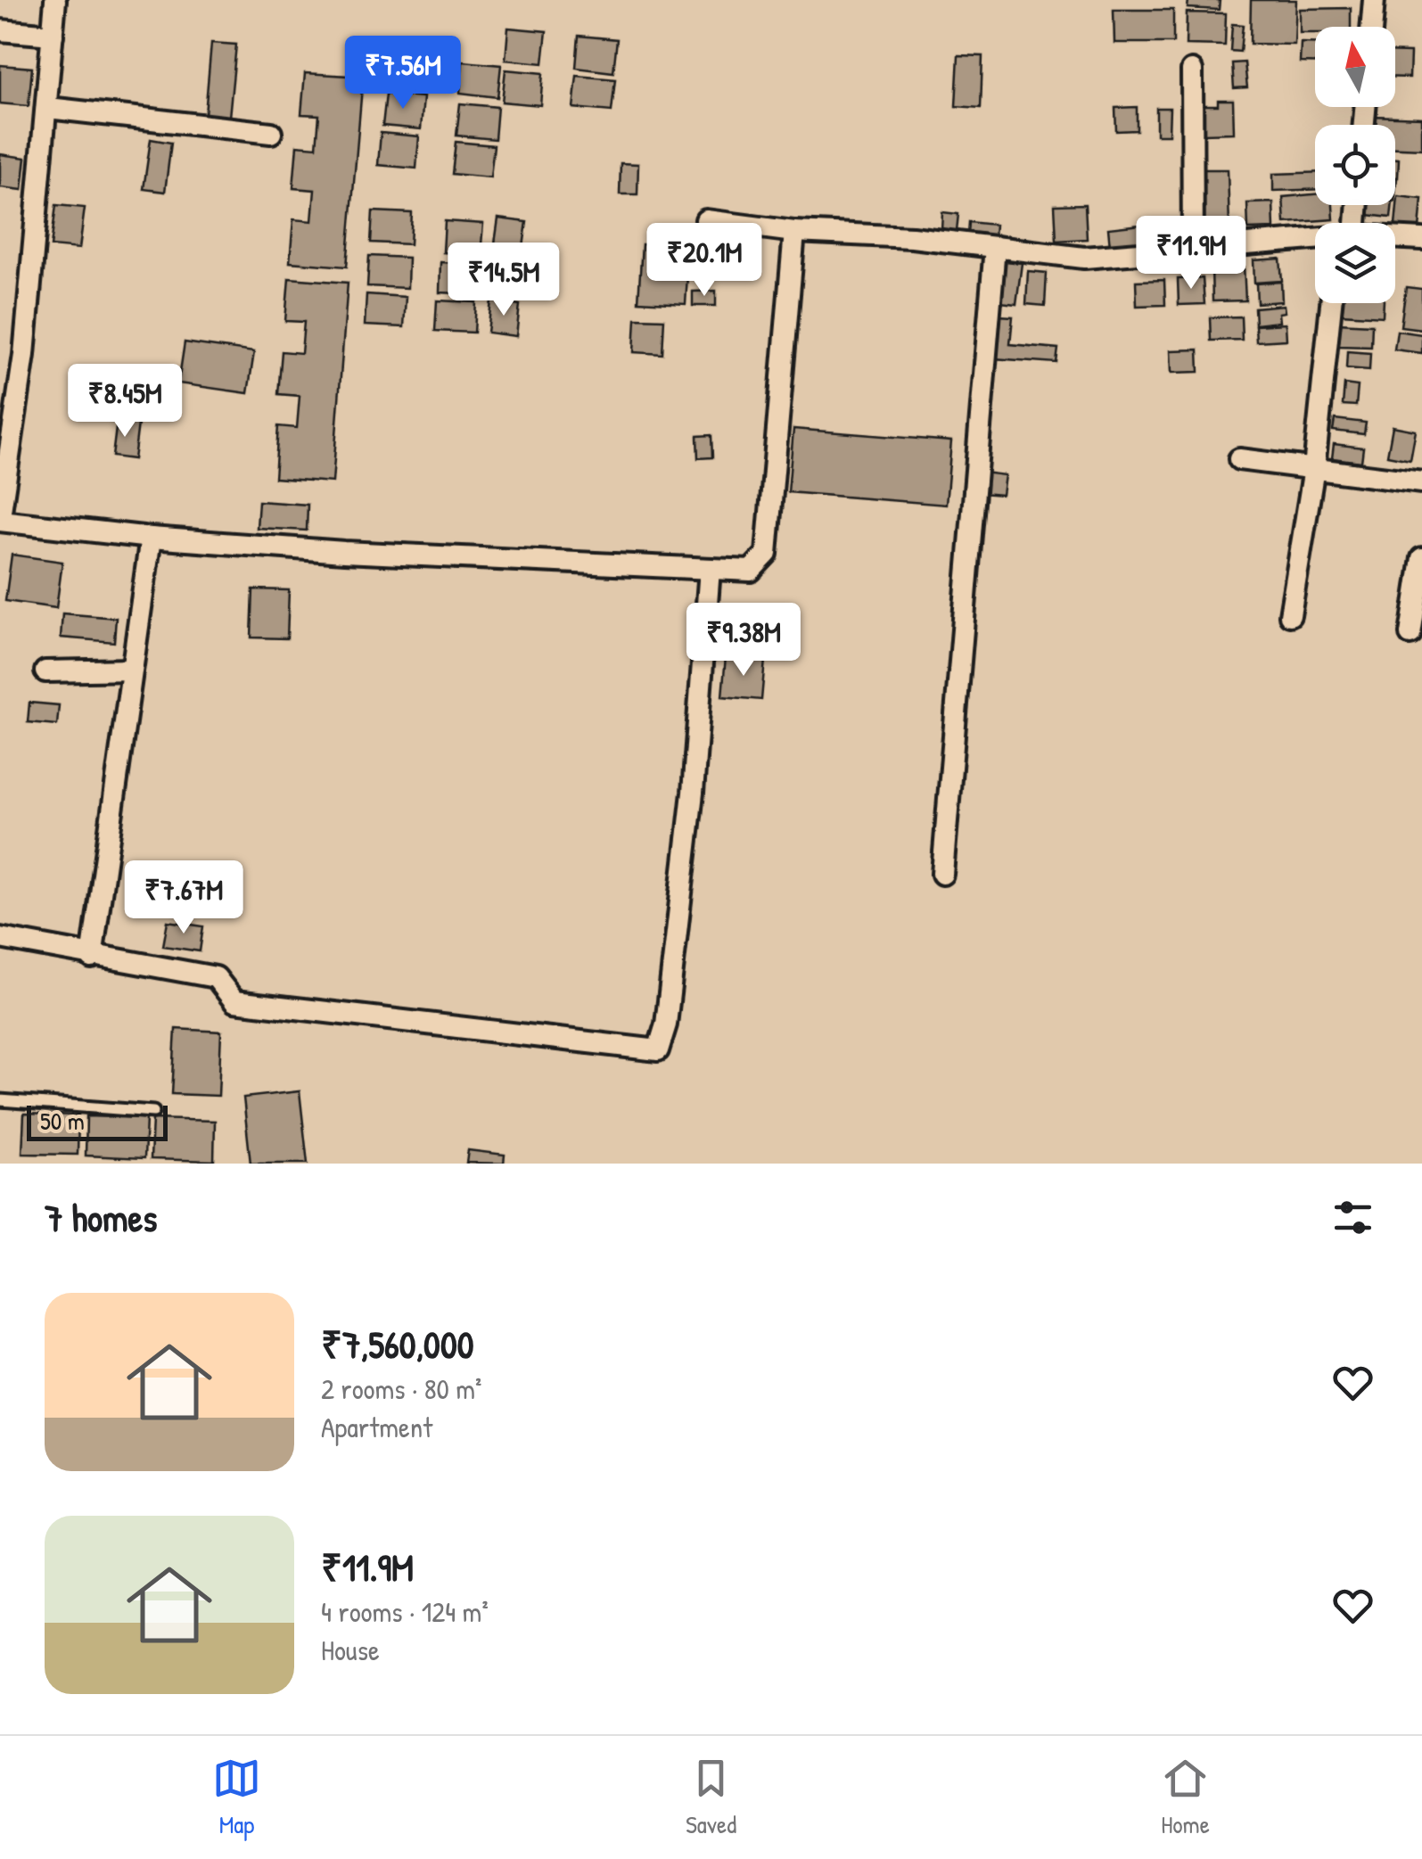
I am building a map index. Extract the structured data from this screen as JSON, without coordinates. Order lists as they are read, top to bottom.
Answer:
{
  "scale_bar": "50 m",
  "north": "top",
  "page": {
    "price": [
      "₹7.56M",
      "₹11.9M",
      "₹20.1M",
      "₹14.5M",
      "₹8.45M",
      "₹9.38M",
      "₹7.67M"
    ],
    "scale": "50 m",
    "heading": "7 homes",
    "list": [
      {
        "name": "₹7,560,000",
        "note": "2 rooms · 80 m² · Apartment"
      },
      {
        "name": "₹11.9M",
        "note": "4 rooms · 124 m² · House"
      }
    ],
    "tabs": ["Map", "Saved", "Home"]
  }
}
